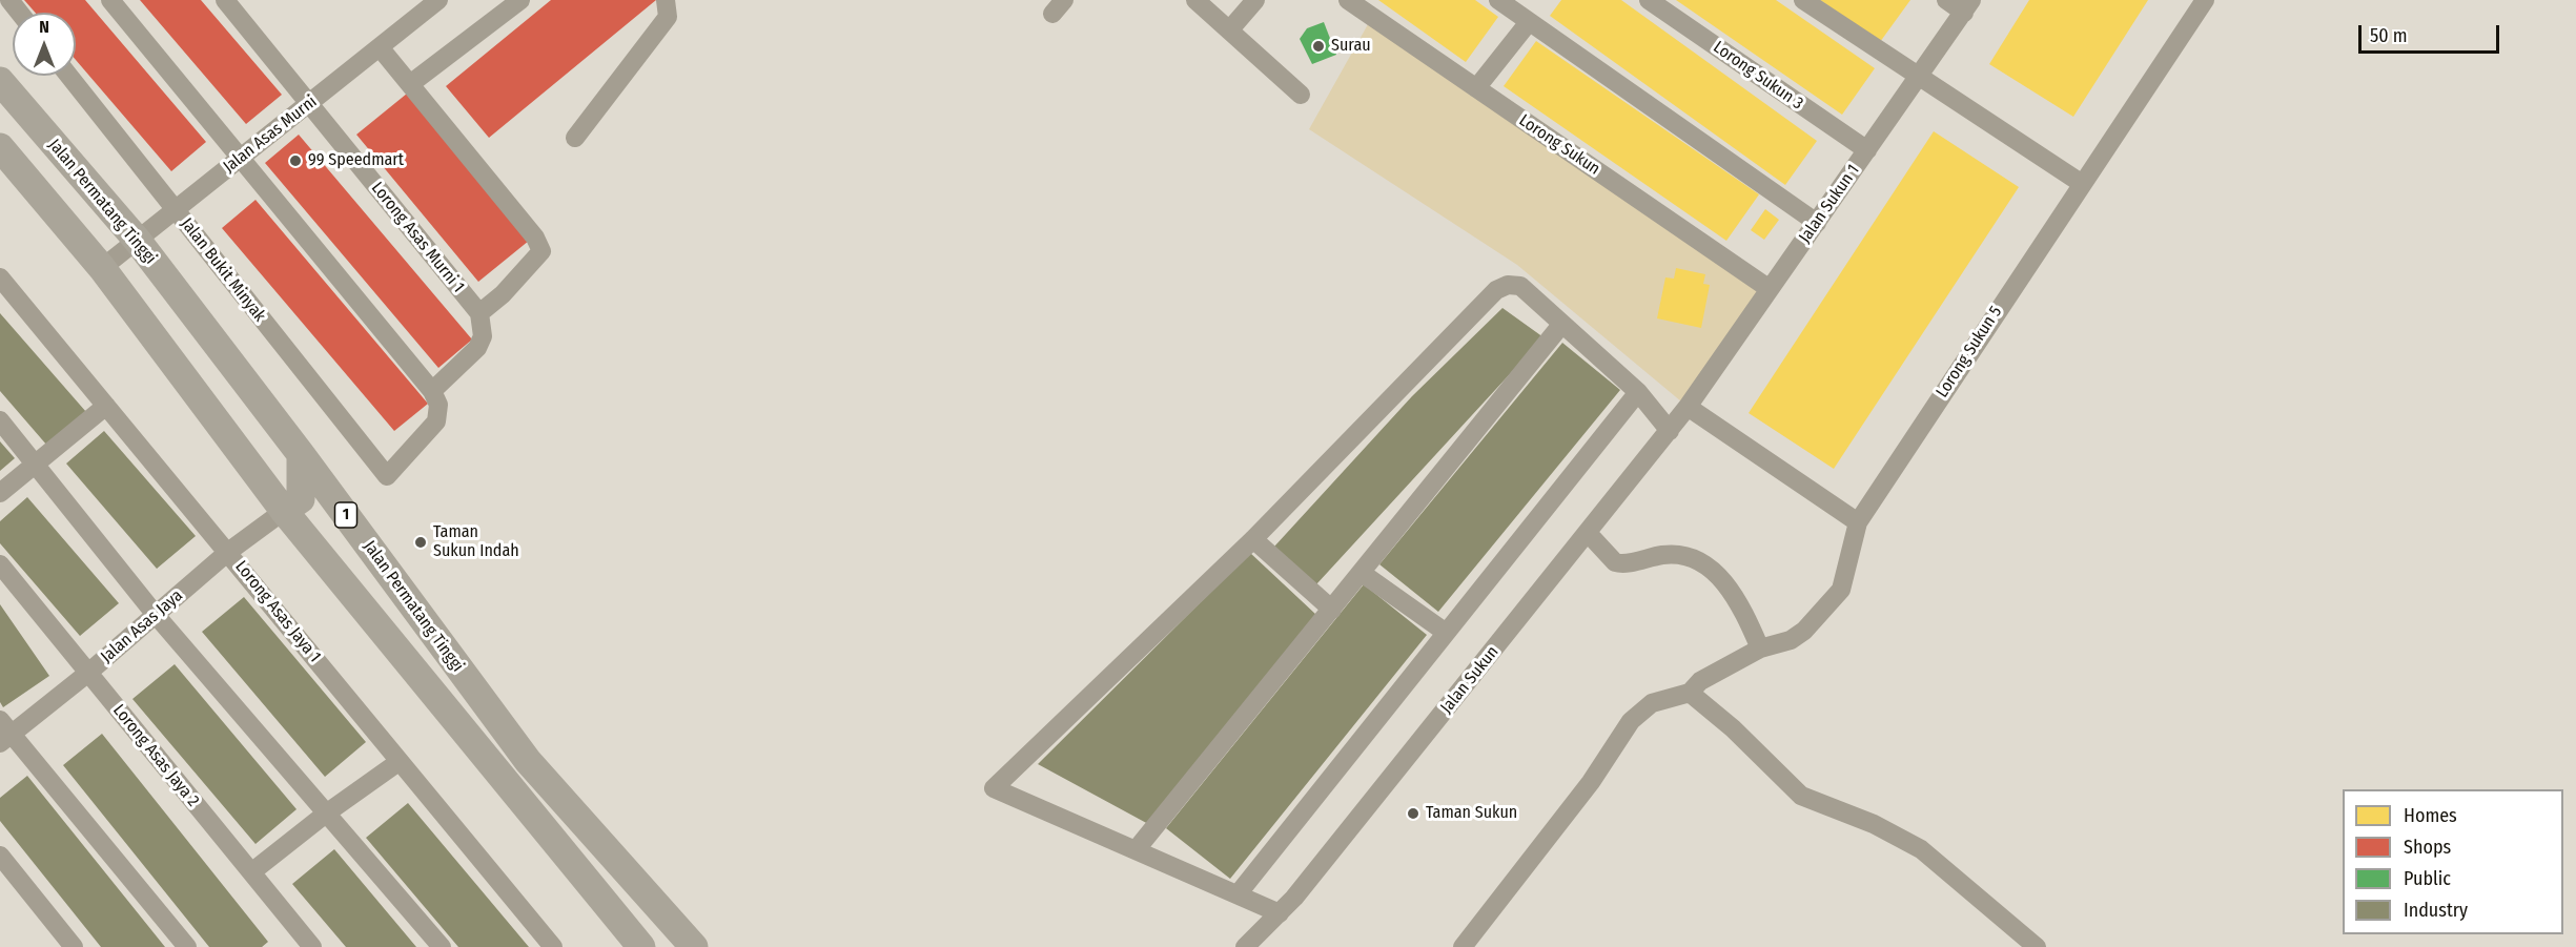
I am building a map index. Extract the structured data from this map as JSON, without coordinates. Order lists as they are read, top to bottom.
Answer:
{
  "streets": {
    "highway": ["Jalan Permatang Tinggi", "1"],
    "street": [
      "Lorong Sukun 3",
      "Jalan Asas Murni",
      "Lorong Sukun",
      "Jalan Sukun 1",
      "Lorong Asas Murni 1",
      "Jalan Bukit Minyak",
      "Lorong Sukun 5",
      "Lorong Asas Jaya 1",
      "Jalan Asas Jaya",
      "Jalan Sukun",
      "Lorong Asas Jaya 2"
    ]
  },
  "crossings": [
    ["Lorong Sukun 3", "Jalan Sukun 1"],
    ["Jalan Asas Murni", "Jalan Permatang Tinggi"],
    ["Jalan Asas Murni", "Lorong Asas Murni 1"],
    ["Jalan Asas Murni", "Jalan Bukit Minyak"],
    ["Lorong Sukun", "Jalan Sukun 1"],
    ["Jalan Permatang Tinggi", "Jalan Asas Jaya"],
    ["Jalan Sukun 1", "Jalan Sukun"],
    ["Lorong Asas Jaya 1", "Jalan Asas Jaya"],
    ["Jalan Asas Jaya", "Lorong Asas Jaya 2"]
  ],
  "places": [
    "Surau",
    "99 Speedmart",
    "Taman Sukun Indah",
    "Taman Sukun"
  ],
  "legend": [
    "Homes",
    "Shops",
    "Public",
    "Industry"
  ],
  "scale_bar": "50 m",
  "north": "top"
}
